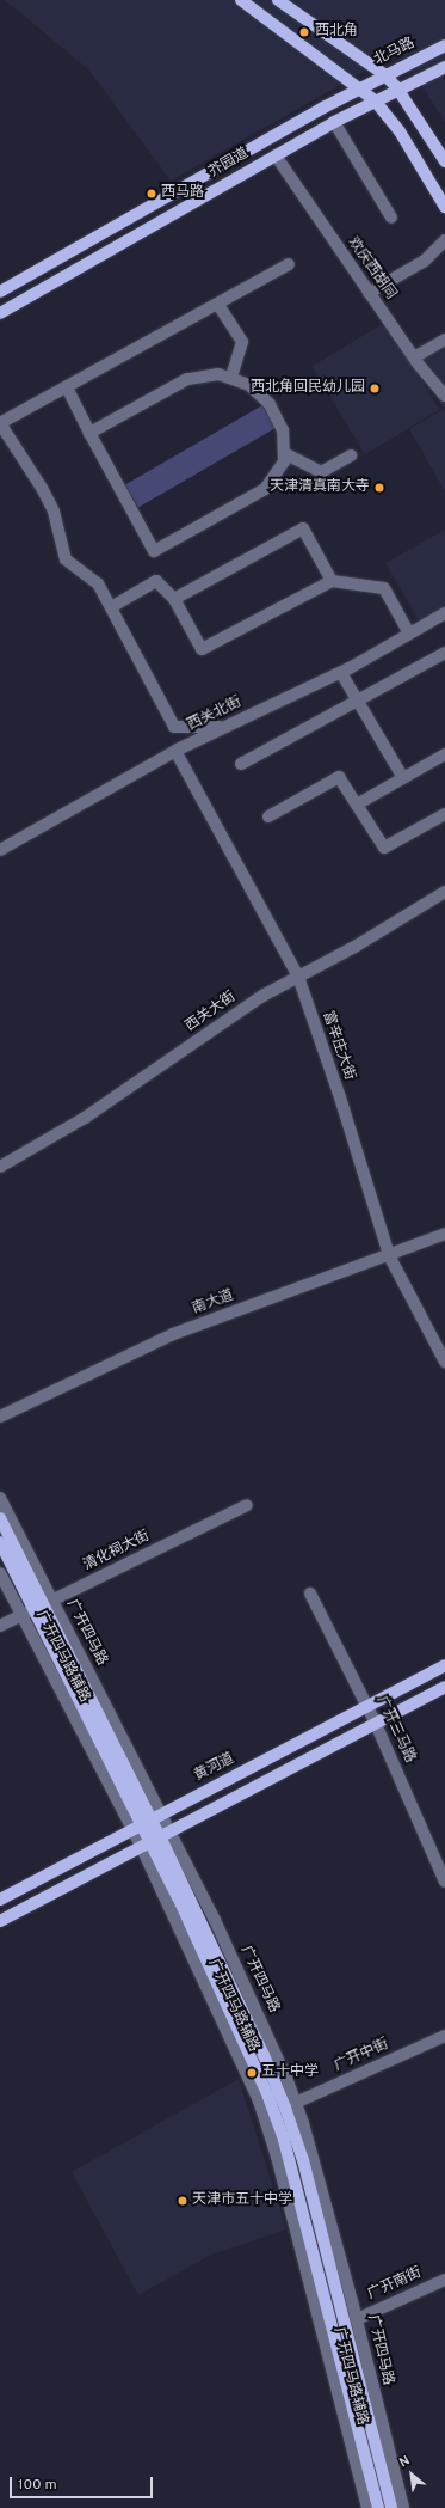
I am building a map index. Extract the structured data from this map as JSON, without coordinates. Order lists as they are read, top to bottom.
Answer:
{
  "streets": {
    "main road": [
      "北马路",
      "芥园道",
      "广开四马路",
      "黄河道"
    ],
    "street": [
      "欢庆西胡同",
      "西关北街",
      "西关大街",
      "富辛庄大街",
      "南大道",
      "清化祠大街",
      "广开四马路辅路",
      "广开三马路",
      "广开中街",
      "广开南街"
    ]
  },
  "crossings": [
    ["北马路", "芥园道"],
    ["芥园道", "欢庆西胡同"],
    ["西关北街", "富辛庄大街"],
    ["西关大街", "富辛庄大街"],
    ["富辛庄大街", "南大道"],
    ["清化祠大街", "广开四马路"],
    ["清化祠大街", "广开四马路辅路"],
    ["广开四马路", "广开四马路辅路"],
    ["广开四马路", "黄河道"],
    ["广开四马路", "广开中街"],
    ["广开四马路", "广开南街"],
    ["广开四马路辅路", "黄河道"],
    ["广开四马路辅路", "广开中街"],
    ["广开三马路", "黄河道"]
  ],
  "places": [
    "西北角",
    "西马路",
    "西北角回民幼儿园",
    "天津清真南大寺",
    "五十中学",
    "天津市五十中学"
  ],
  "scale_bar": "100 m",
  "north": "top left"
}
